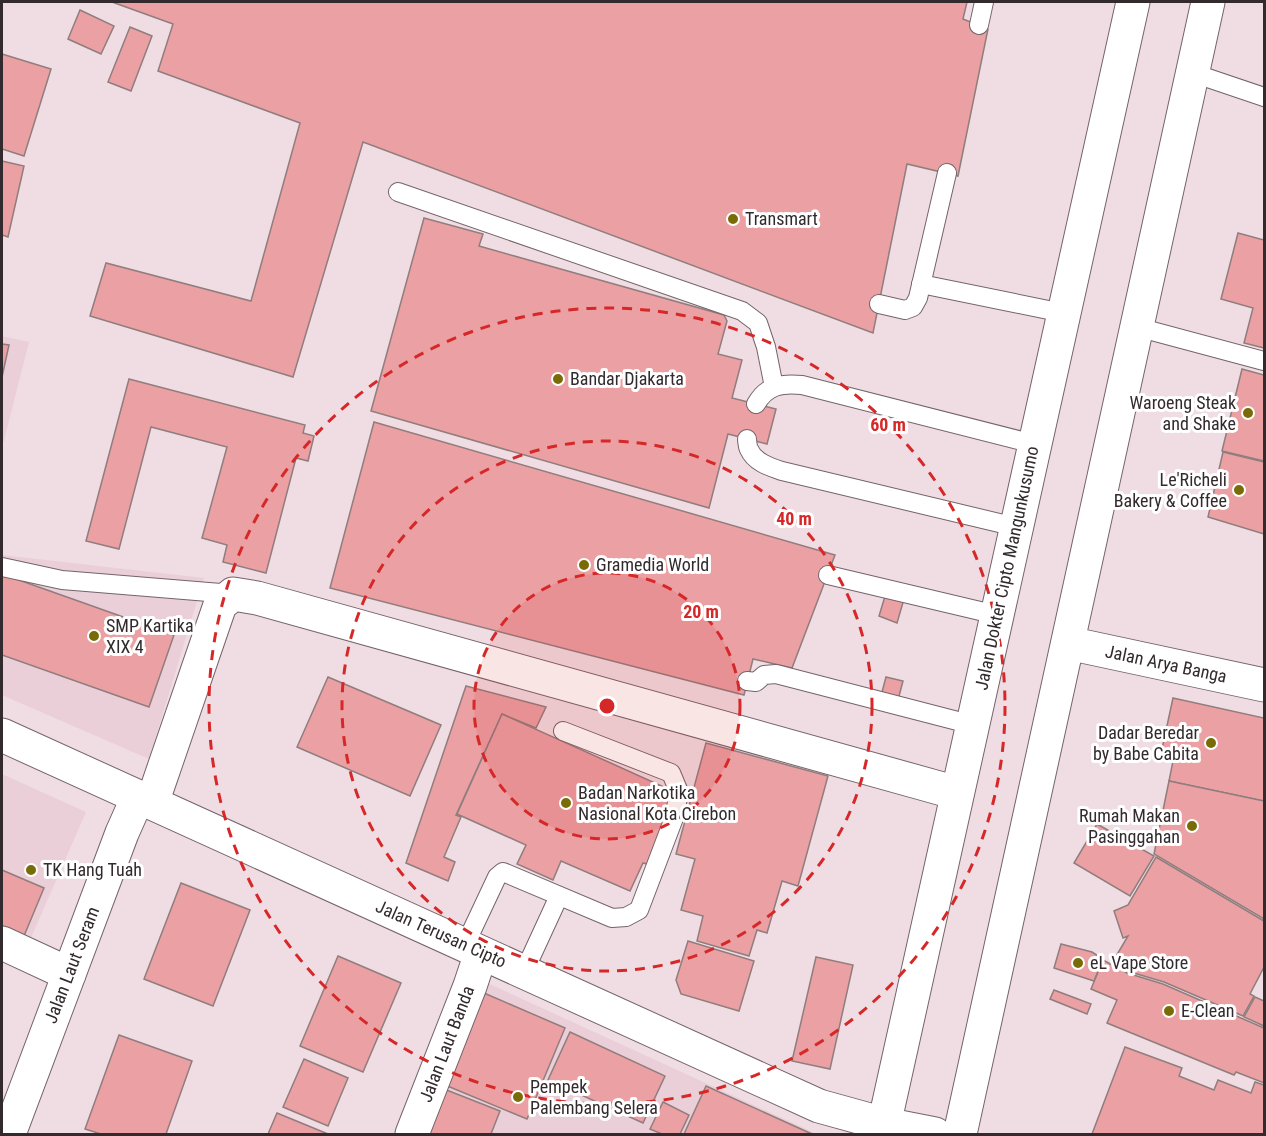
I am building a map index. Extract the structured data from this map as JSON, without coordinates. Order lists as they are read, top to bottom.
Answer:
{
  "streets": {
    "street": [
      "Jalan Dokter Cipto Mangunkusumo",
      "Jalan Arya Banga",
      "Jalan Terusan Cipto",
      "Jalan Laut Seram",
      "Jalan Laut Banda"
    ]
  },
  "crossings": [
    ["Jalan Dokter Cipto Mangunkusumo", "Jalan Terusan Cipto"],
    ["Jalan Terusan Cipto", "Jalan Laut Seram"],
    ["Jalan Terusan Cipto", "Jalan Laut Banda"]
  ],
  "places": [
    "Transmart",
    "Bandar Djakarta",
    "Waroeng Steak and Shake",
    "Le'Richeli Bakery & Coffee",
    "Gramedia World",
    "SMP Kartika XIX 4",
    "Dadar Beredar by Babe Cabita",
    "Badan Narkotika Nasional Kota Cirebon",
    "Rumah Makan Pasinggahan",
    "TK Hang Tuah",
    "eL Vape Store",
    "E-Clean",
    "Pempek Palembang Selera"
  ],
  "rings": ["60 m", "40 m", "20 m"]
}
